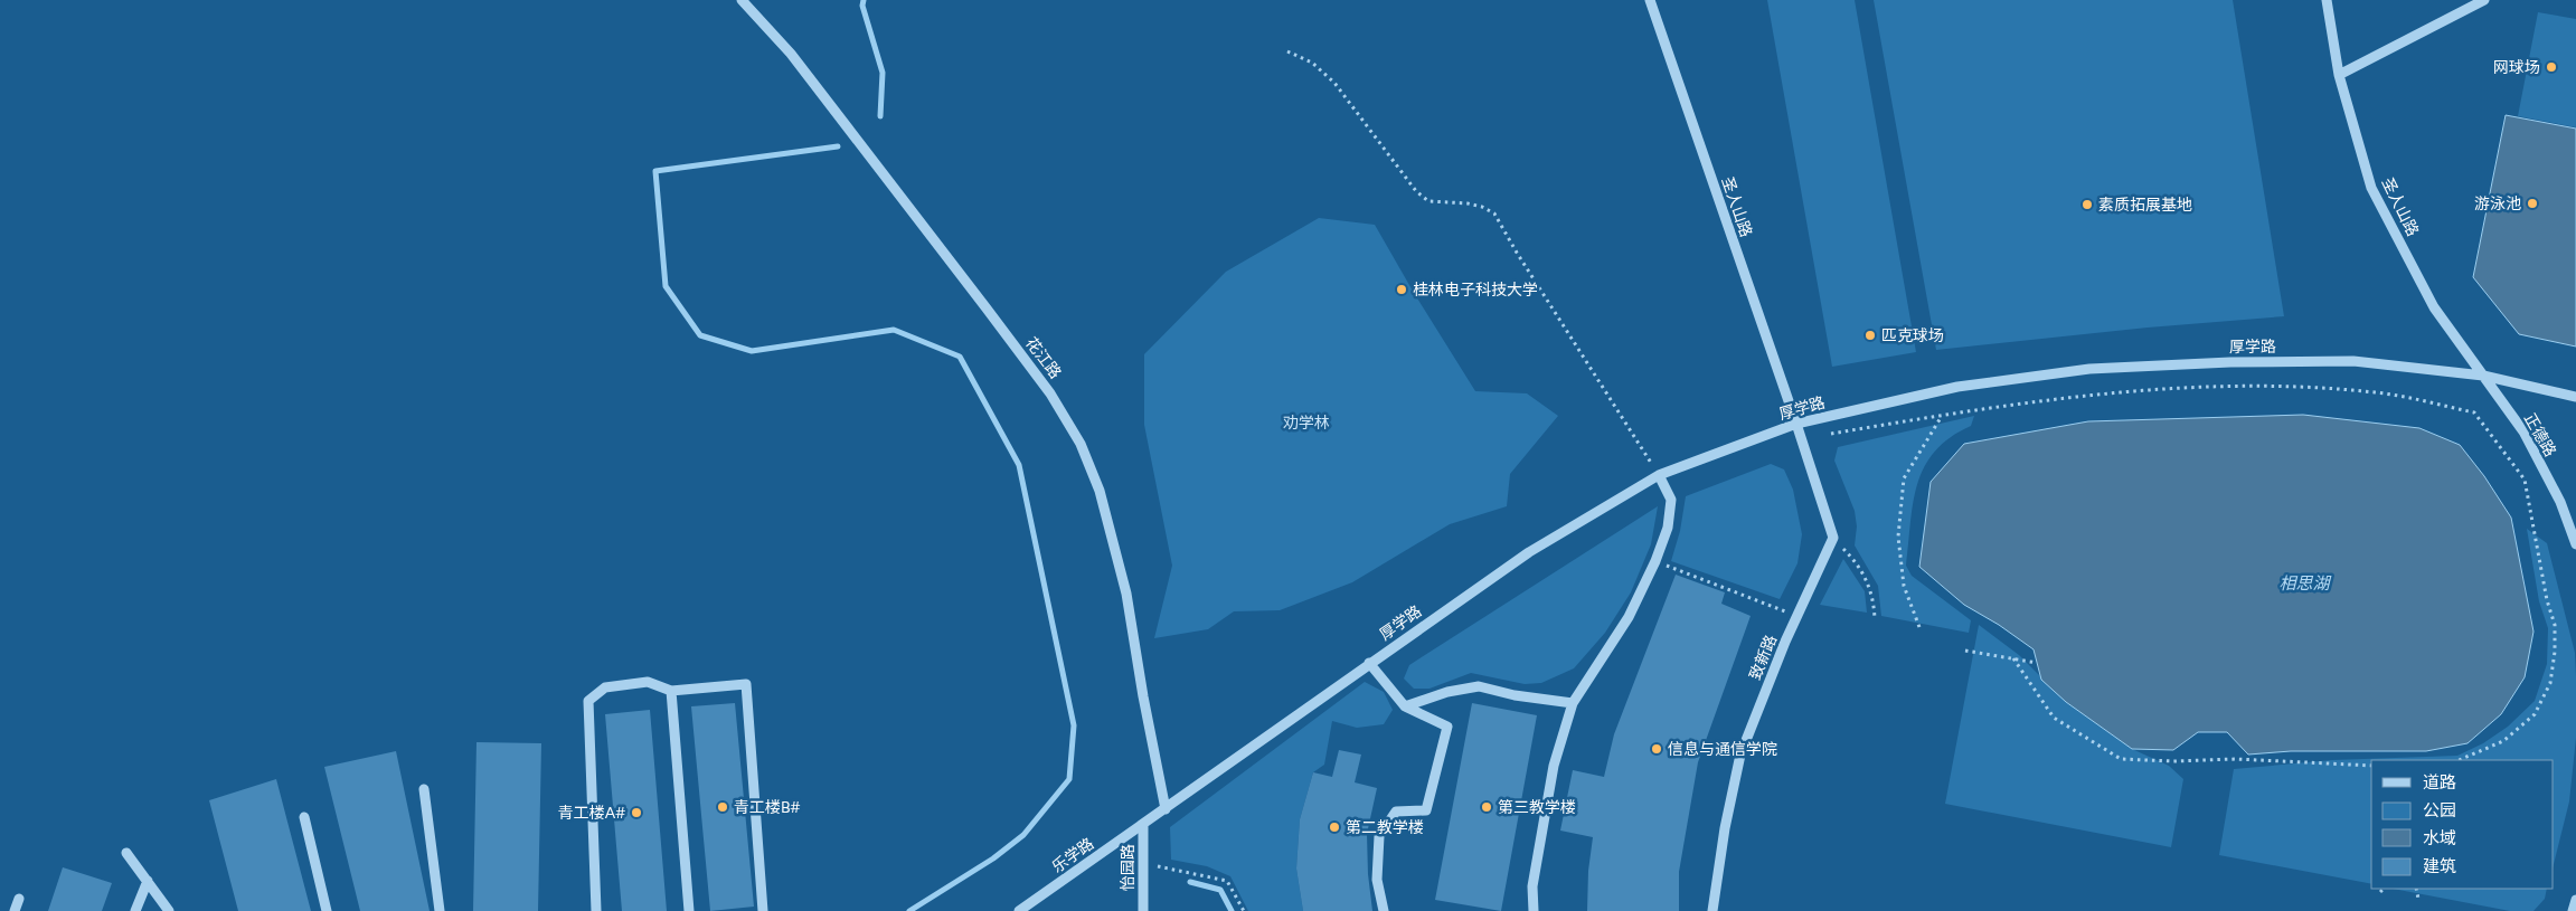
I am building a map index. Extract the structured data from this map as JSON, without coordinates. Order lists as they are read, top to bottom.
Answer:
{
  "streets": {
    "street": [
      "圣人山路",
      "厚学路",
      "花江路",
      "正德路",
      "致新路",
      "乐学路",
      "怡园路"
    ]
  },
  "crossings": [
    ["圣人山路", "厚学路"],
    ["圣人山路", "正德路"],
    ["厚学路", "花江路"],
    ["厚学路", "正德路"],
    ["厚学路", "乐学路"],
    ["厚学路", "怡园路"],
    ["乐学路", "怡园路"]
  ],
  "water": ["相思湖"],
  "parks": ["劝学林"],
  "places": [
    "网球场",
    "游泳池",
    "素质拓展基地",
    "桂林电子科技大学",
    "匹克球场",
    "信息与通信学院",
    "青工楼B#",
    "第三教学楼",
    "青工楼A#",
    "第二教学楼"
  ],
  "legend": [
    "道路",
    "公园",
    "水域",
    "建筑"
  ]
}
